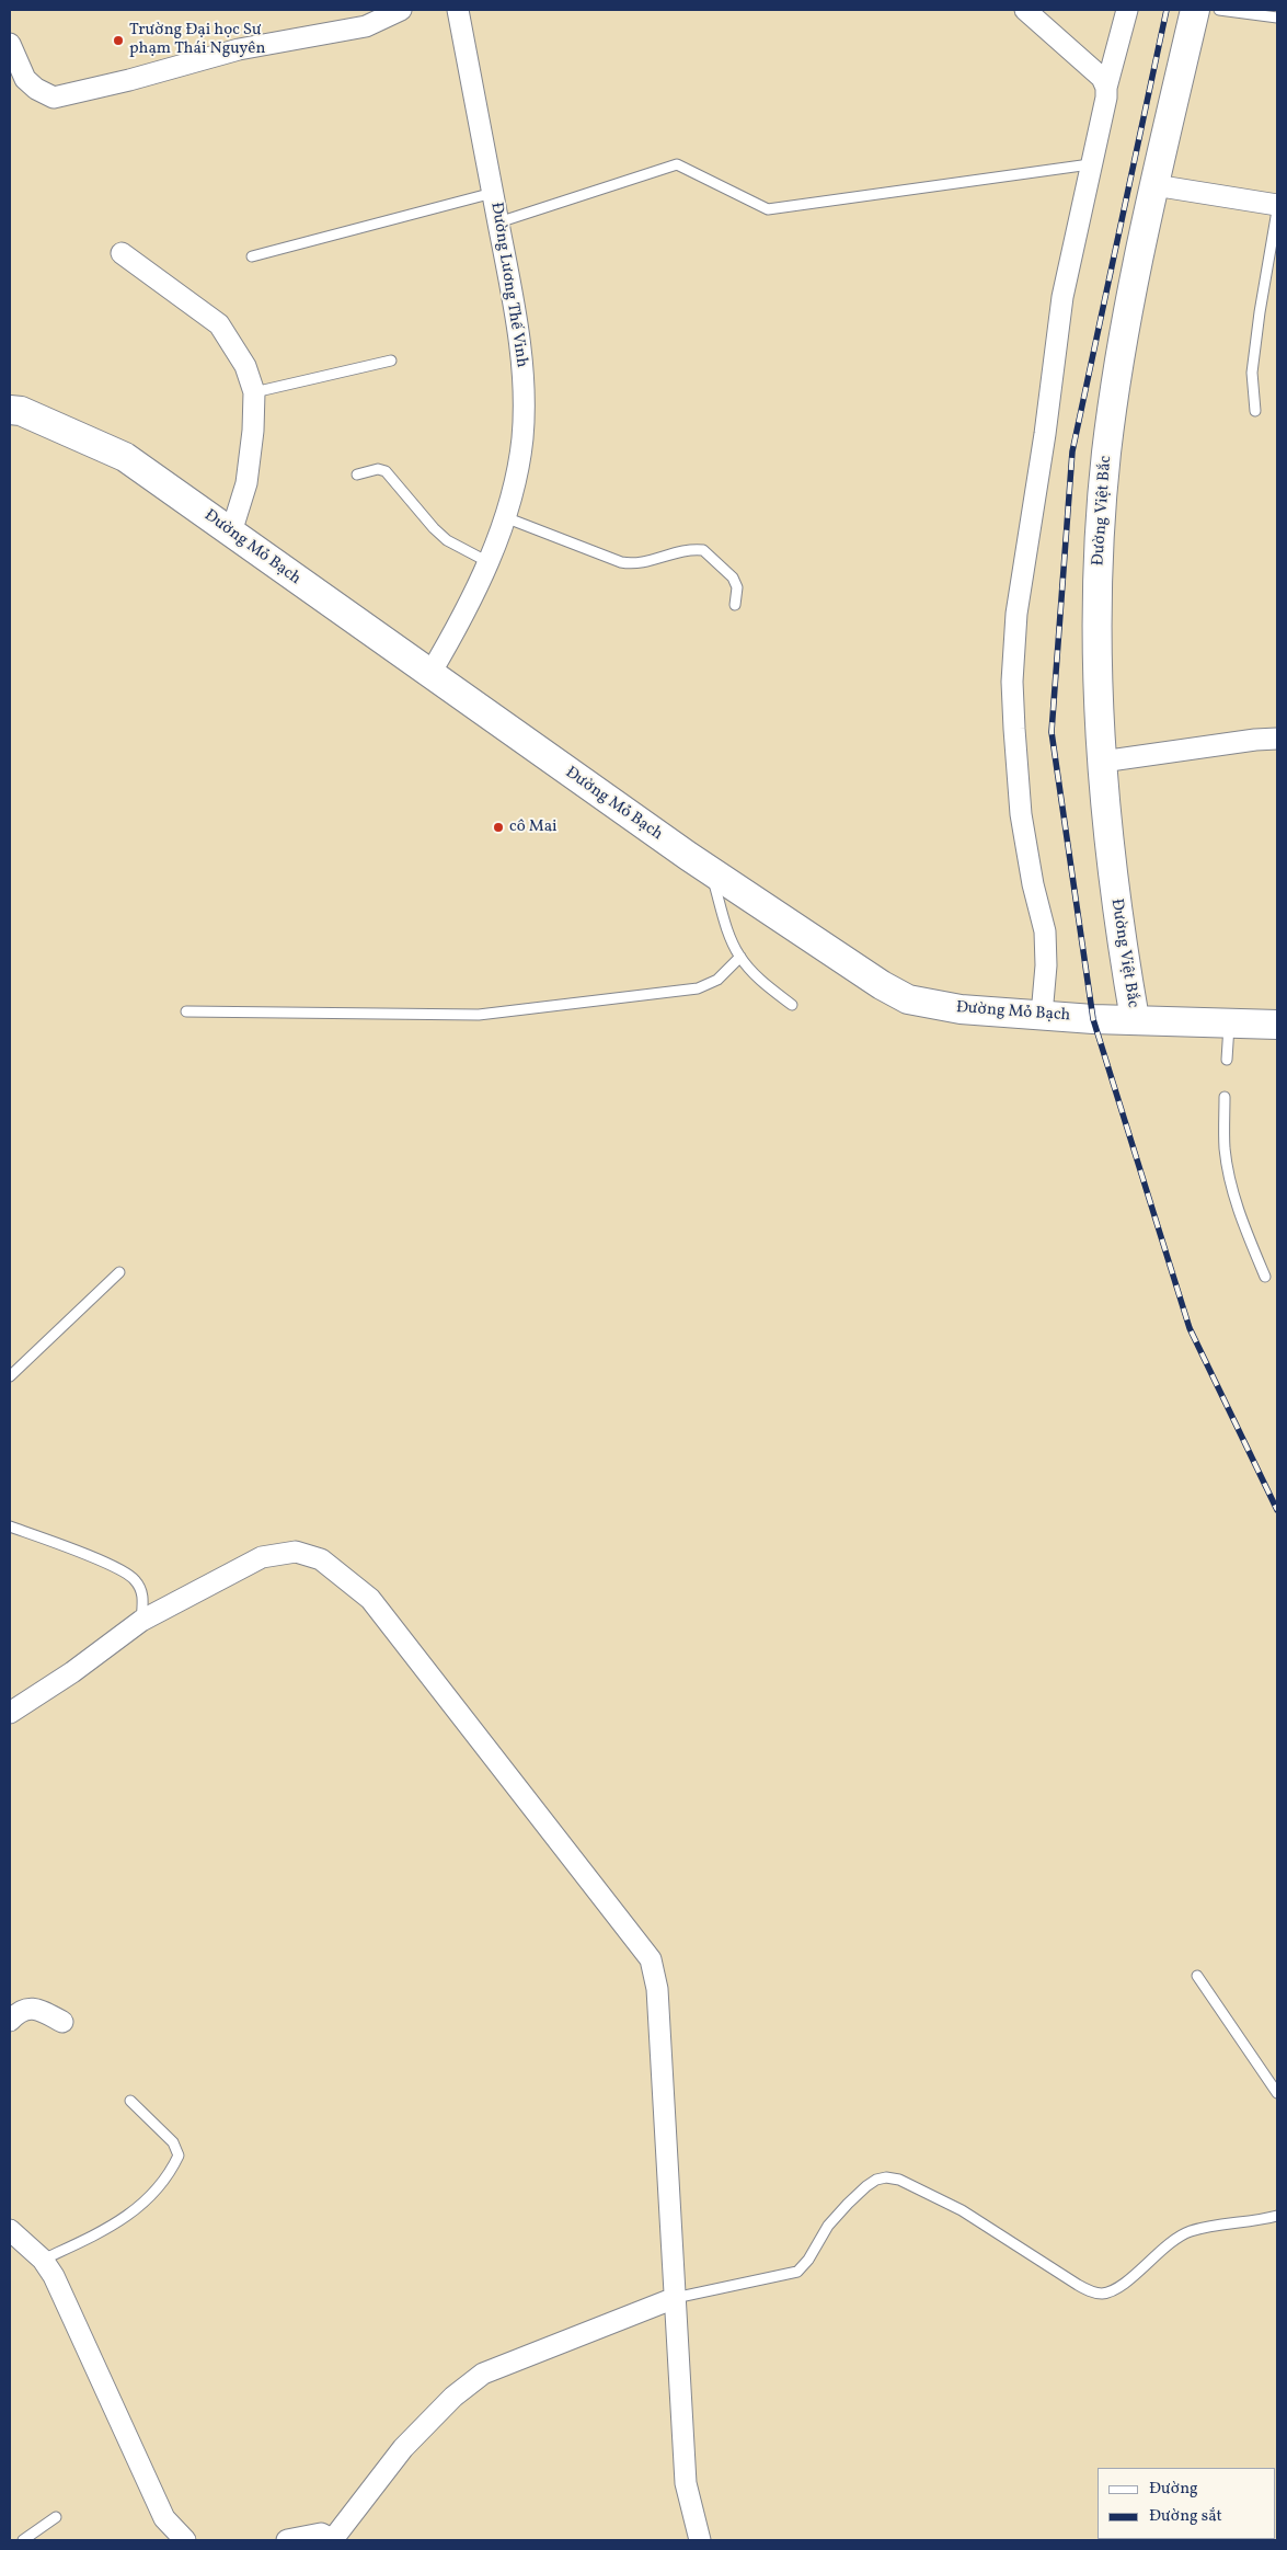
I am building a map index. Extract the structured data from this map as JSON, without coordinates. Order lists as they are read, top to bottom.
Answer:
{
  "streets": {
    "street": ["Đường Lương Thế Vinh", "Đường Việt Bắc", "Đường Mỏ Bạch"]
  },
  "crossings": [
    ["Đường Lương Thế Vinh", "Đường Mỏ Bạch"],
    ["Đường Việt Bắc", "Đường Mỏ Bạch"]
  ],
  "places": ["Trường Đại học Sư phạm Thái Nguyên", "cô Mai"],
  "legend": ["Đường", "Đường sắt"]
}
